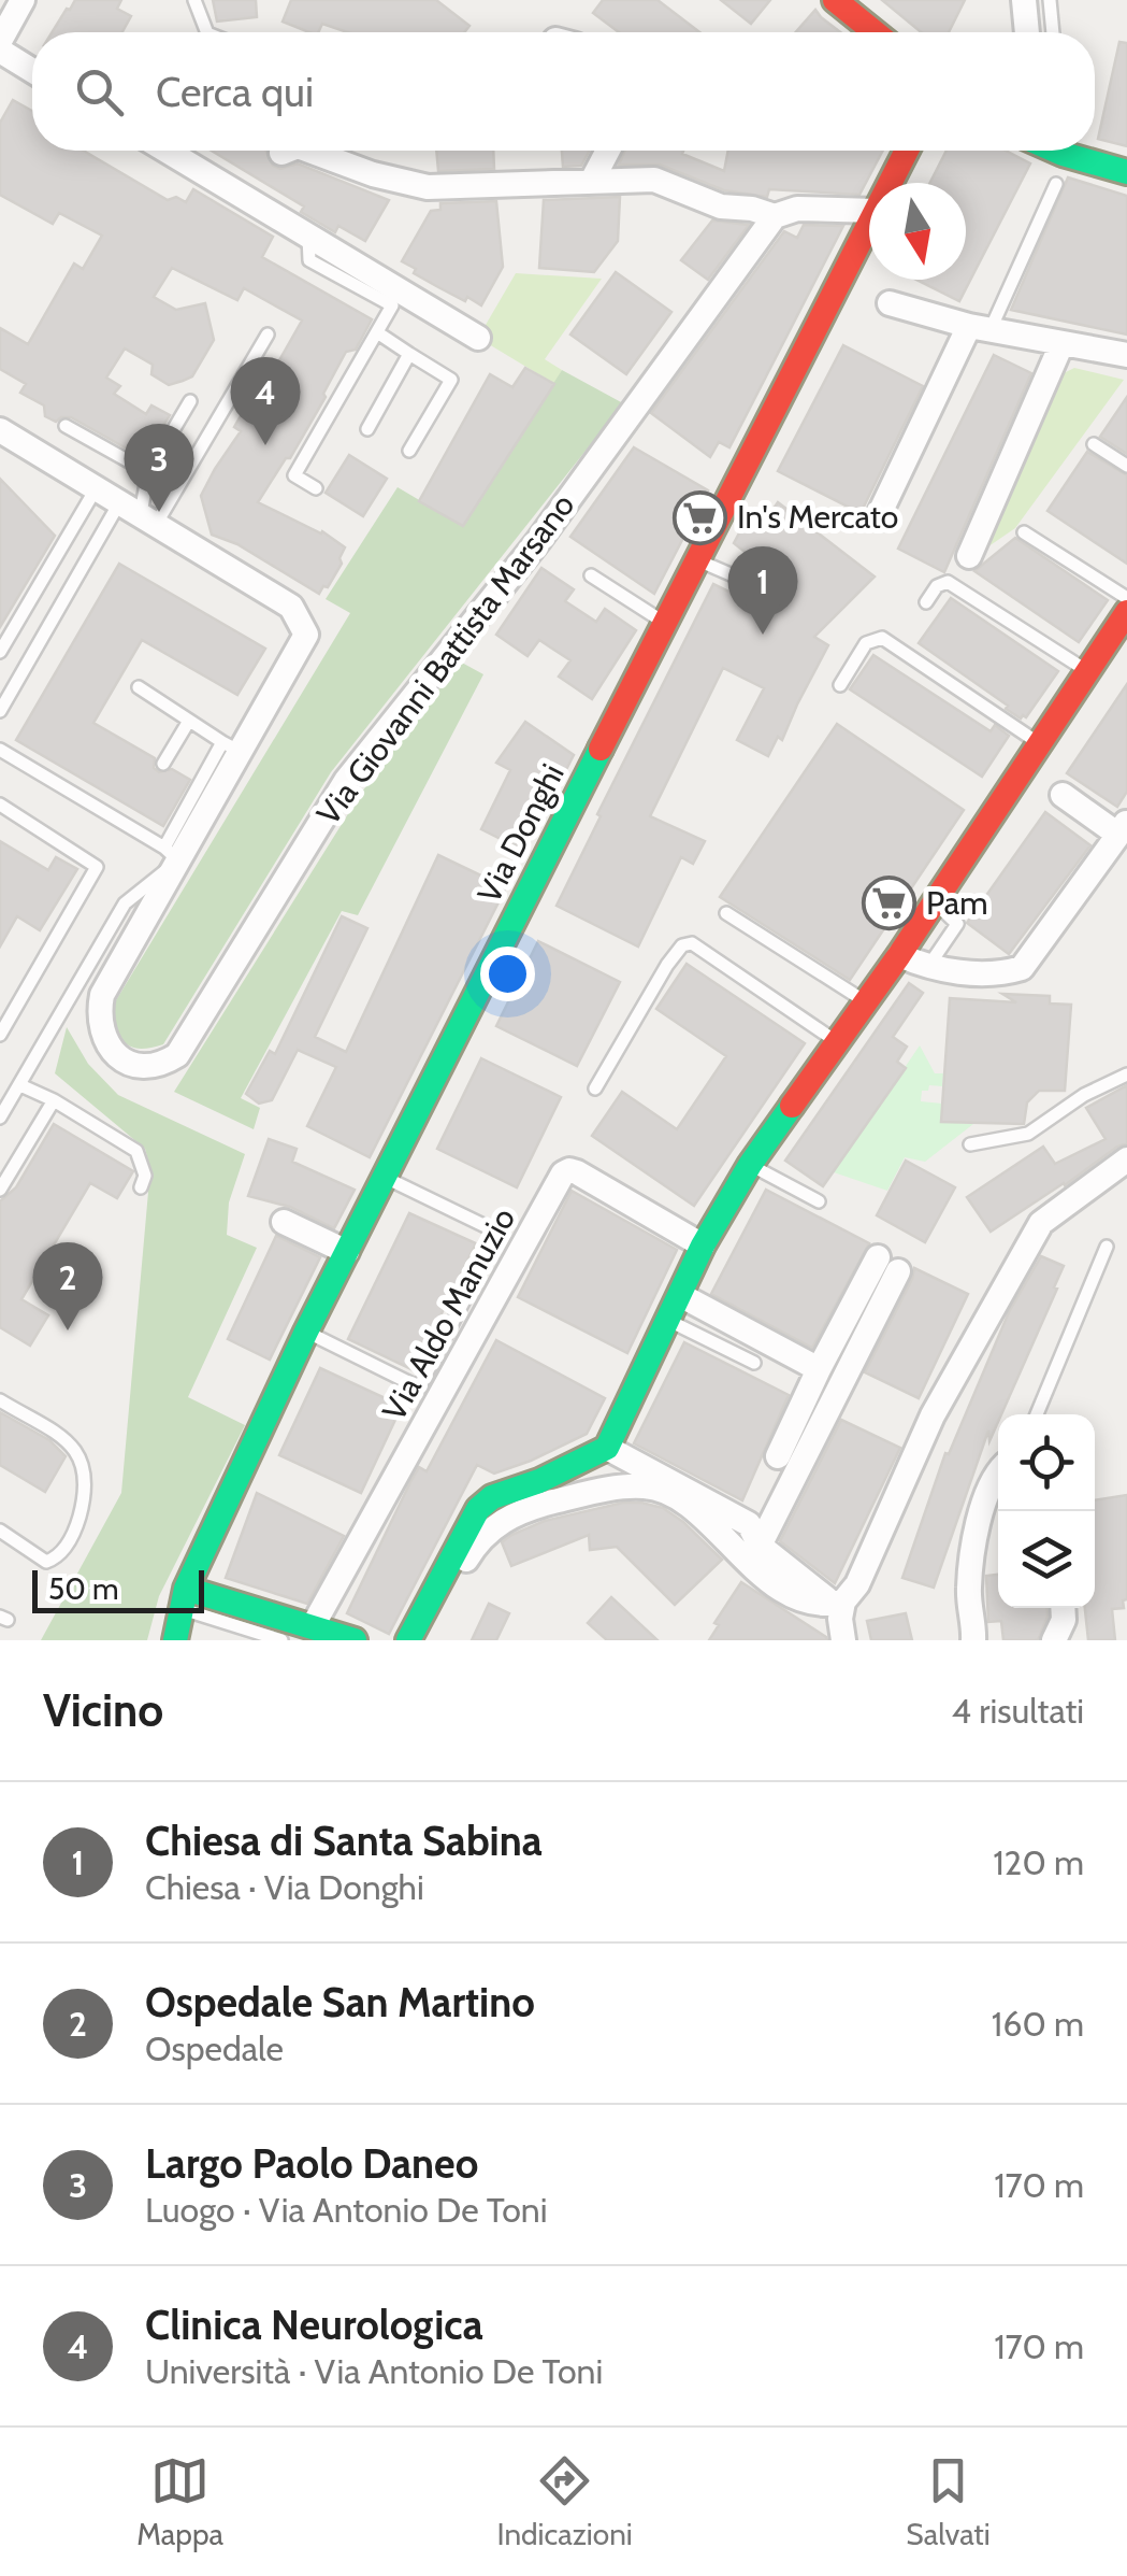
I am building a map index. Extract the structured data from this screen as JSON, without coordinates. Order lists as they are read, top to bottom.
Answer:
{
  "streets": {
    "street": ["Via Giovanni Battista Marsano", "Via Donghi", "Via Aldo Manuzio"]
  },
  "places": {
    "supermarket": ["In's Mercato", "Pam"]
  },
  "scale_bar": "50 m",
  "north": "bottom",
  "page": {
    "search": "Cerca qui",
    "pins": [
      "4",
      "3",
      "1",
      "2"
    ],
    "scale": "50 m",
    "heading": ["Vicino", "4 risultati"],
    "list": [
      {
        "mark": "1",
        "name": "Chiesa di Santa Sabina",
        "note": "Chiesa · Via Donghi",
        "value": "120 m"
      },
      {
        "mark": "2",
        "name": "Ospedale San Martino",
        "note": "Ospedale",
        "value": "160 m"
      },
      {
        "mark": "3",
        "name": "Largo Paolo Daneo",
        "note": "Luogo · Via Antonio De Toni",
        "value": "170 m"
      },
      {
        "mark": "4",
        "name": "Clinica Neurologica",
        "note": "Università · Via Antonio De Toni",
        "value": "170 m"
      }
    ],
    "nav": ["Mappa", "Indicazioni", "Salvati"]
  }
}
